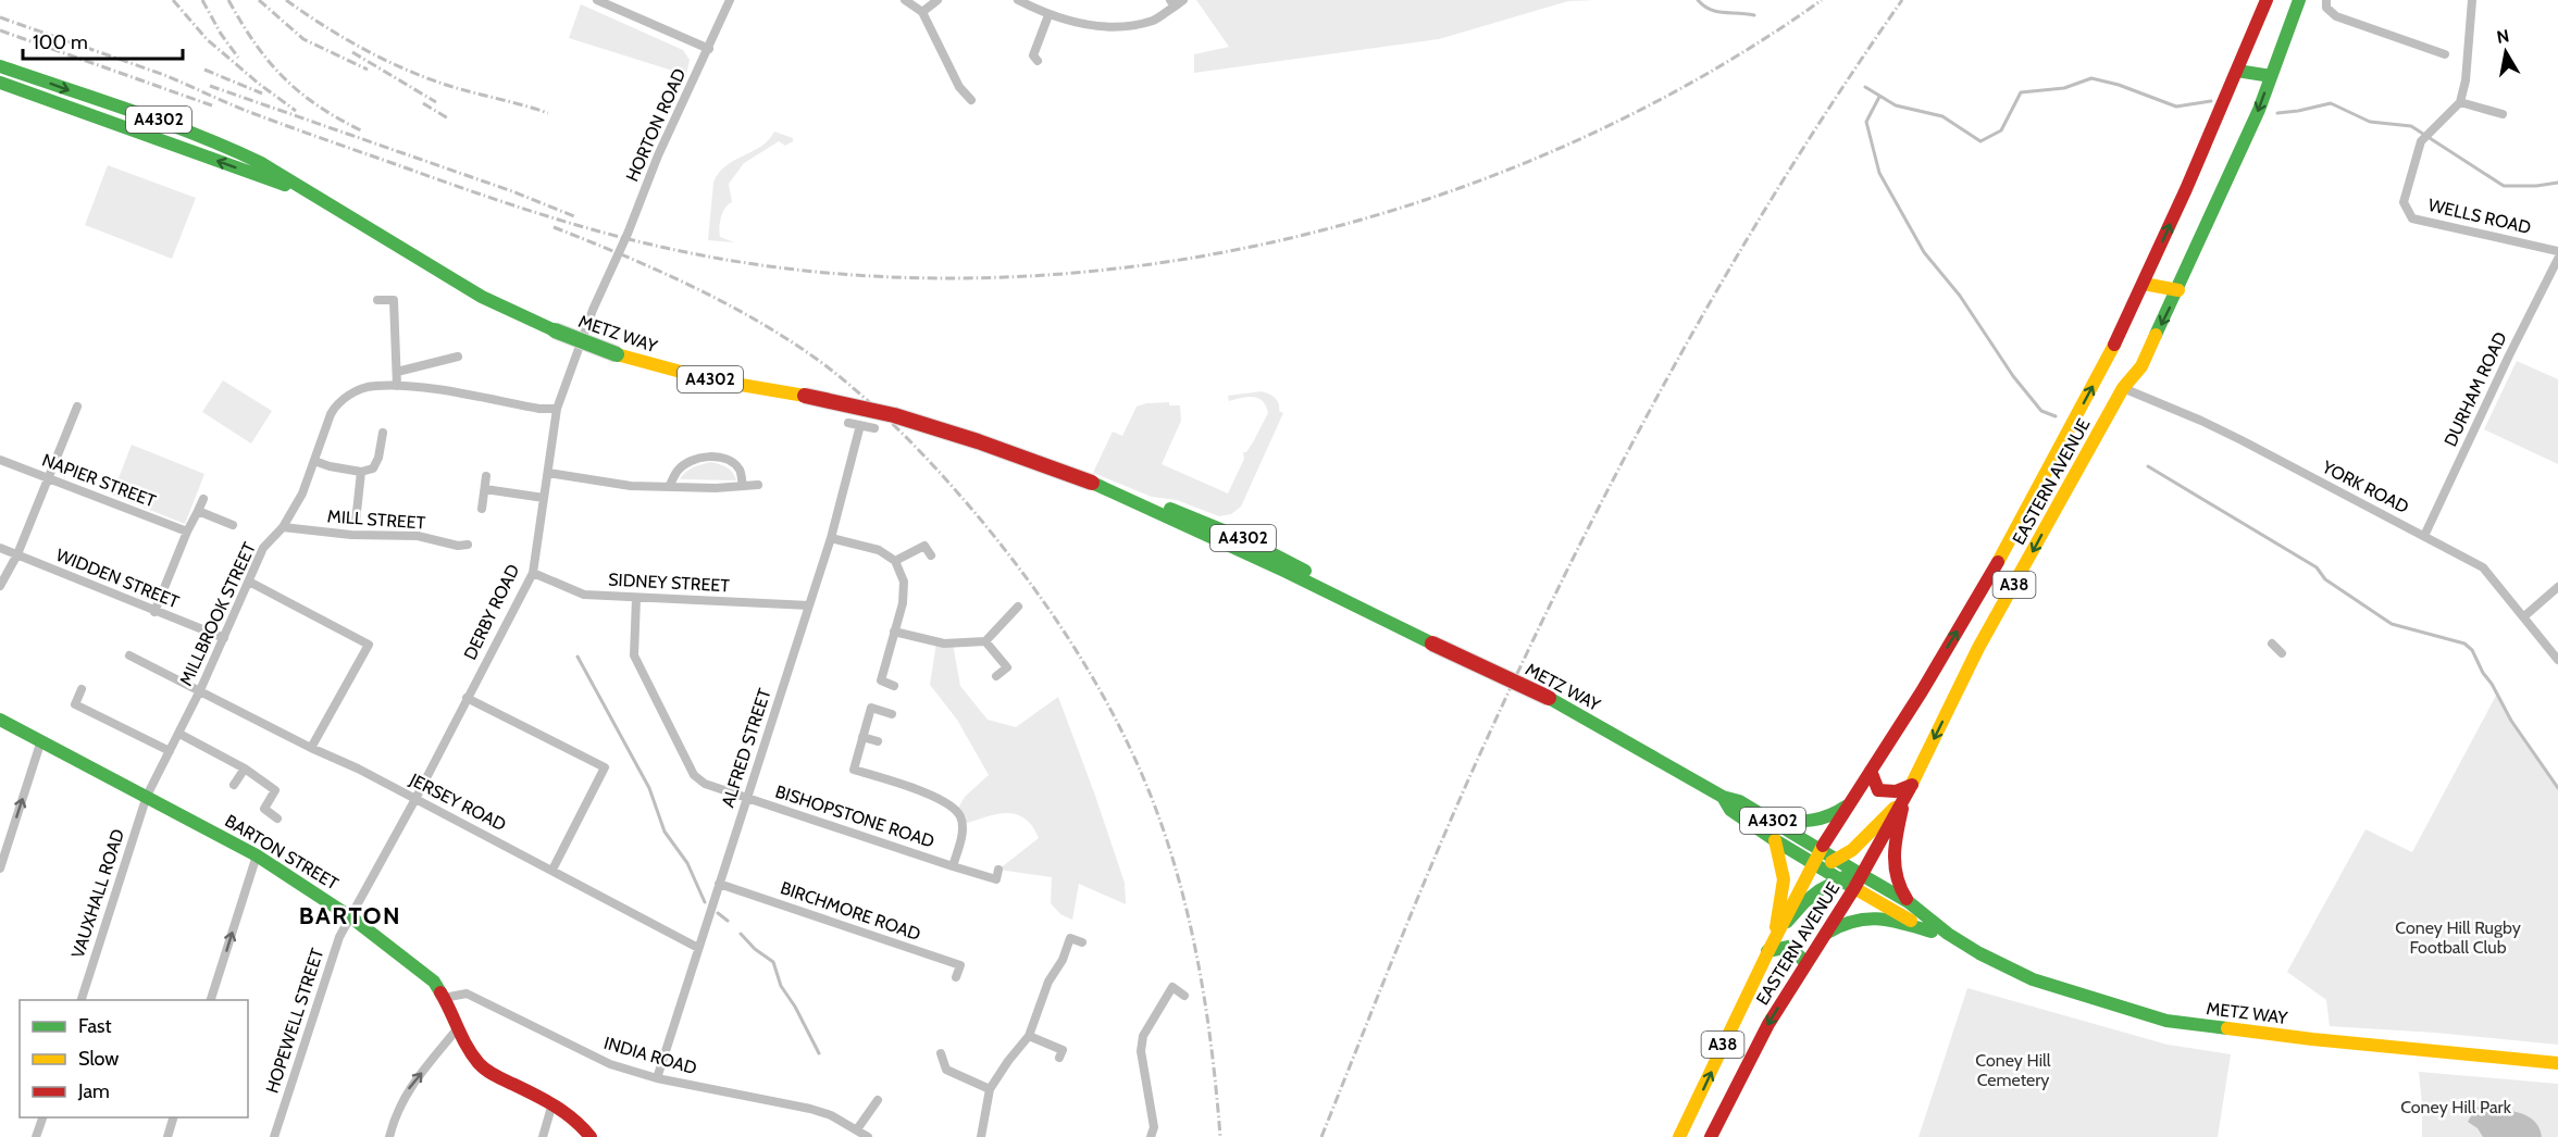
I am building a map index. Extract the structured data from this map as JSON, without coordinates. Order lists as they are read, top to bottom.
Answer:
{
  "streets": {
    "main road": [
      "A4302",
      "METZ WAY",
      "EASTERN AVENUE",
      "A38",
      "BARTON STREET"
    ],
    "street": [
      "HORTON ROAD",
      "WELLS ROAD",
      "DURHAM ROAD",
      "NAPIER STREET",
      "YORK ROAD",
      "MILL STREET",
      "WIDDEN STREET",
      "SIDNEY STREET",
      "DERBY ROAD",
      "MILLBROOK STREET",
      "ALFRED STREET",
      "JERSEY ROAD",
      "BISHOPSTONE ROAD",
      "VAUXHALL ROAD",
      "BIRCHMORE ROAD",
      "HOPEWELL STREET",
      "INDIA ROAD"
    ]
  },
  "crossings": [
    ["HORTON ROAD", "DERBY ROAD"],
    ["METZ WAY", "EASTERN AVENUE"],
    ["DURHAM ROAD", "YORK ROAD"],
    ["EASTERN AVENUE", "YORK ROAD"],
    ["MILL STREET", "MILLBROOK STREET"],
    ["WIDDEN STREET", "MILLBROOK STREET"],
    ["SIDNEY STREET", "DERBY ROAD"],
    ["SIDNEY STREET", "ALFRED STREET"],
    ["SIDNEY STREET", "BISHOPSTONE ROAD"],
    ["DERBY ROAD", "MILLBROOK STREET"],
    ["DERBY ROAD", "JERSEY ROAD"],
    ["DERBY ROAD", "BARTON STREET"],
    ["DERBY ROAD", "HOPEWELL STREET"],
    ["MILLBROOK STREET", "JERSEY ROAD"],
    ["MILLBROOK STREET", "BARTON STREET"],
    ["MILLBROOK STREET", "VAUXHALL ROAD"],
    ["ALFRED STREET", "JERSEY ROAD"],
    ["ALFRED STREET", "BISHOPSTONE ROAD"],
    ["ALFRED STREET", "BIRCHMORE ROAD"],
    ["ALFRED STREET", "INDIA ROAD"],
    ["BARTON STREET", "VAUXHALL ROAD"],
    ["BARTON STREET", "HOPEWELL STREET"],
    ["BARTON STREET", "INDIA ROAD"]
  ],
  "districts": ["BARTON"],
  "parks": ["Coney Hill Rugby Football Club", "Coney Hill Cemetery", "Coney Hill Park"],
  "legend": ["Fast", "Slow", "Jam"],
  "scale_bar": "100 m",
  "north": "top"
}
